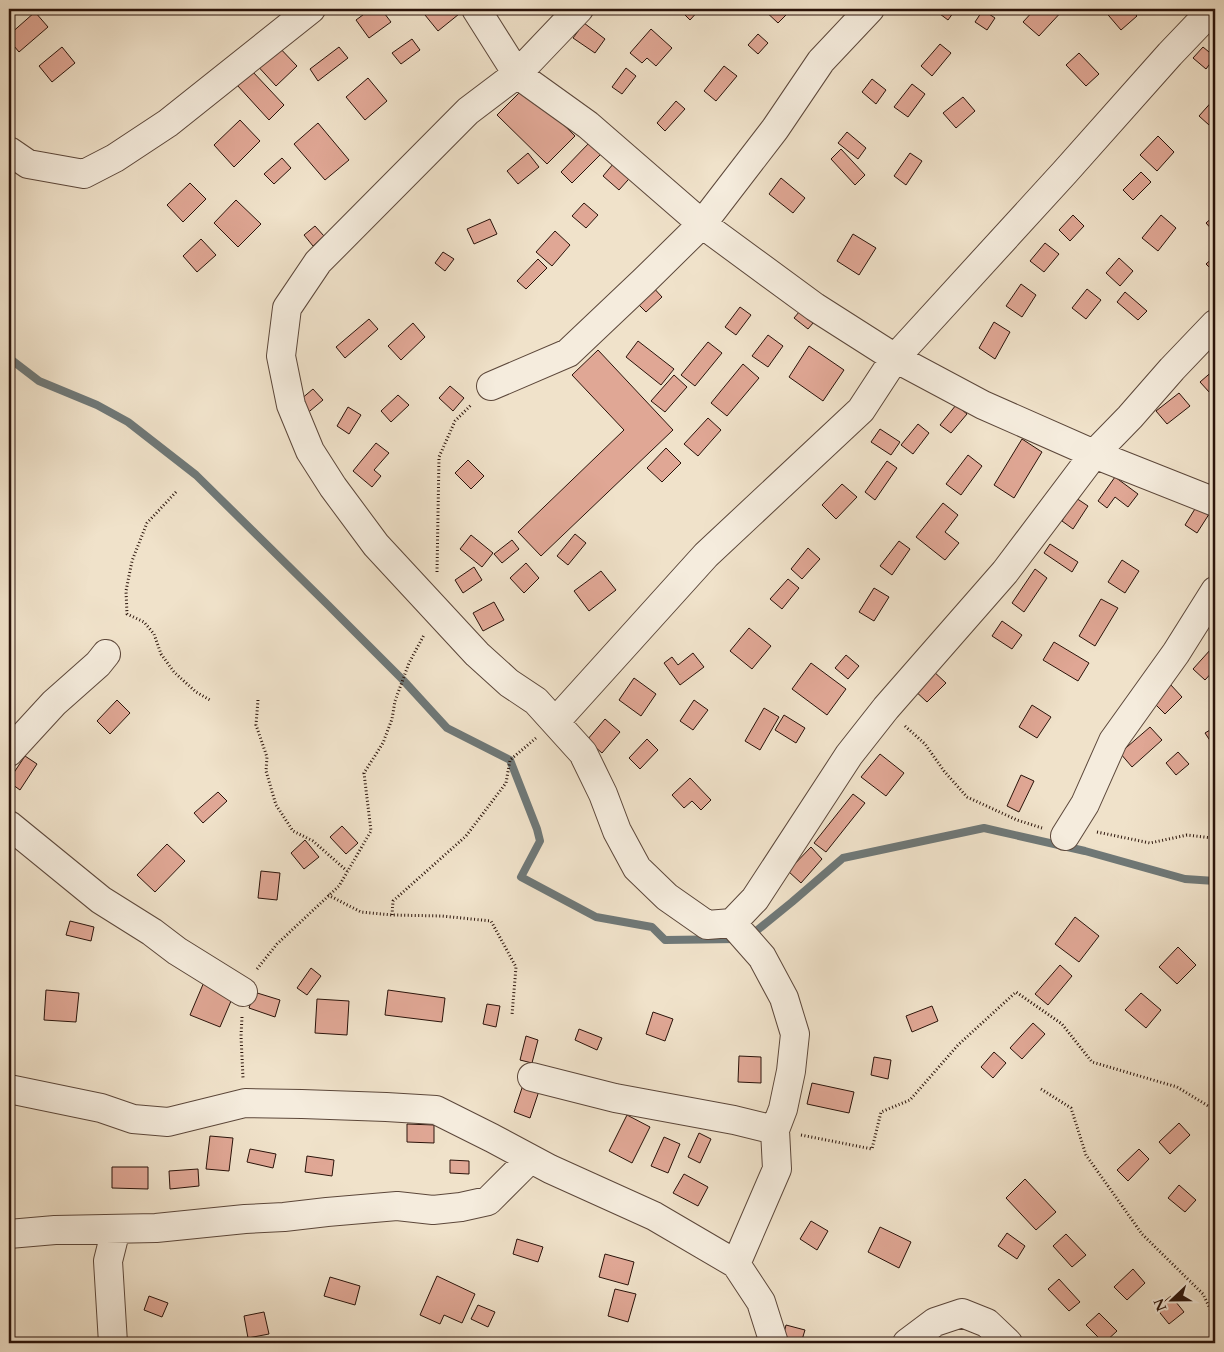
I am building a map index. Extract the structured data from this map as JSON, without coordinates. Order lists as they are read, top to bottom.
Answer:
{
  "north": "left"
}
